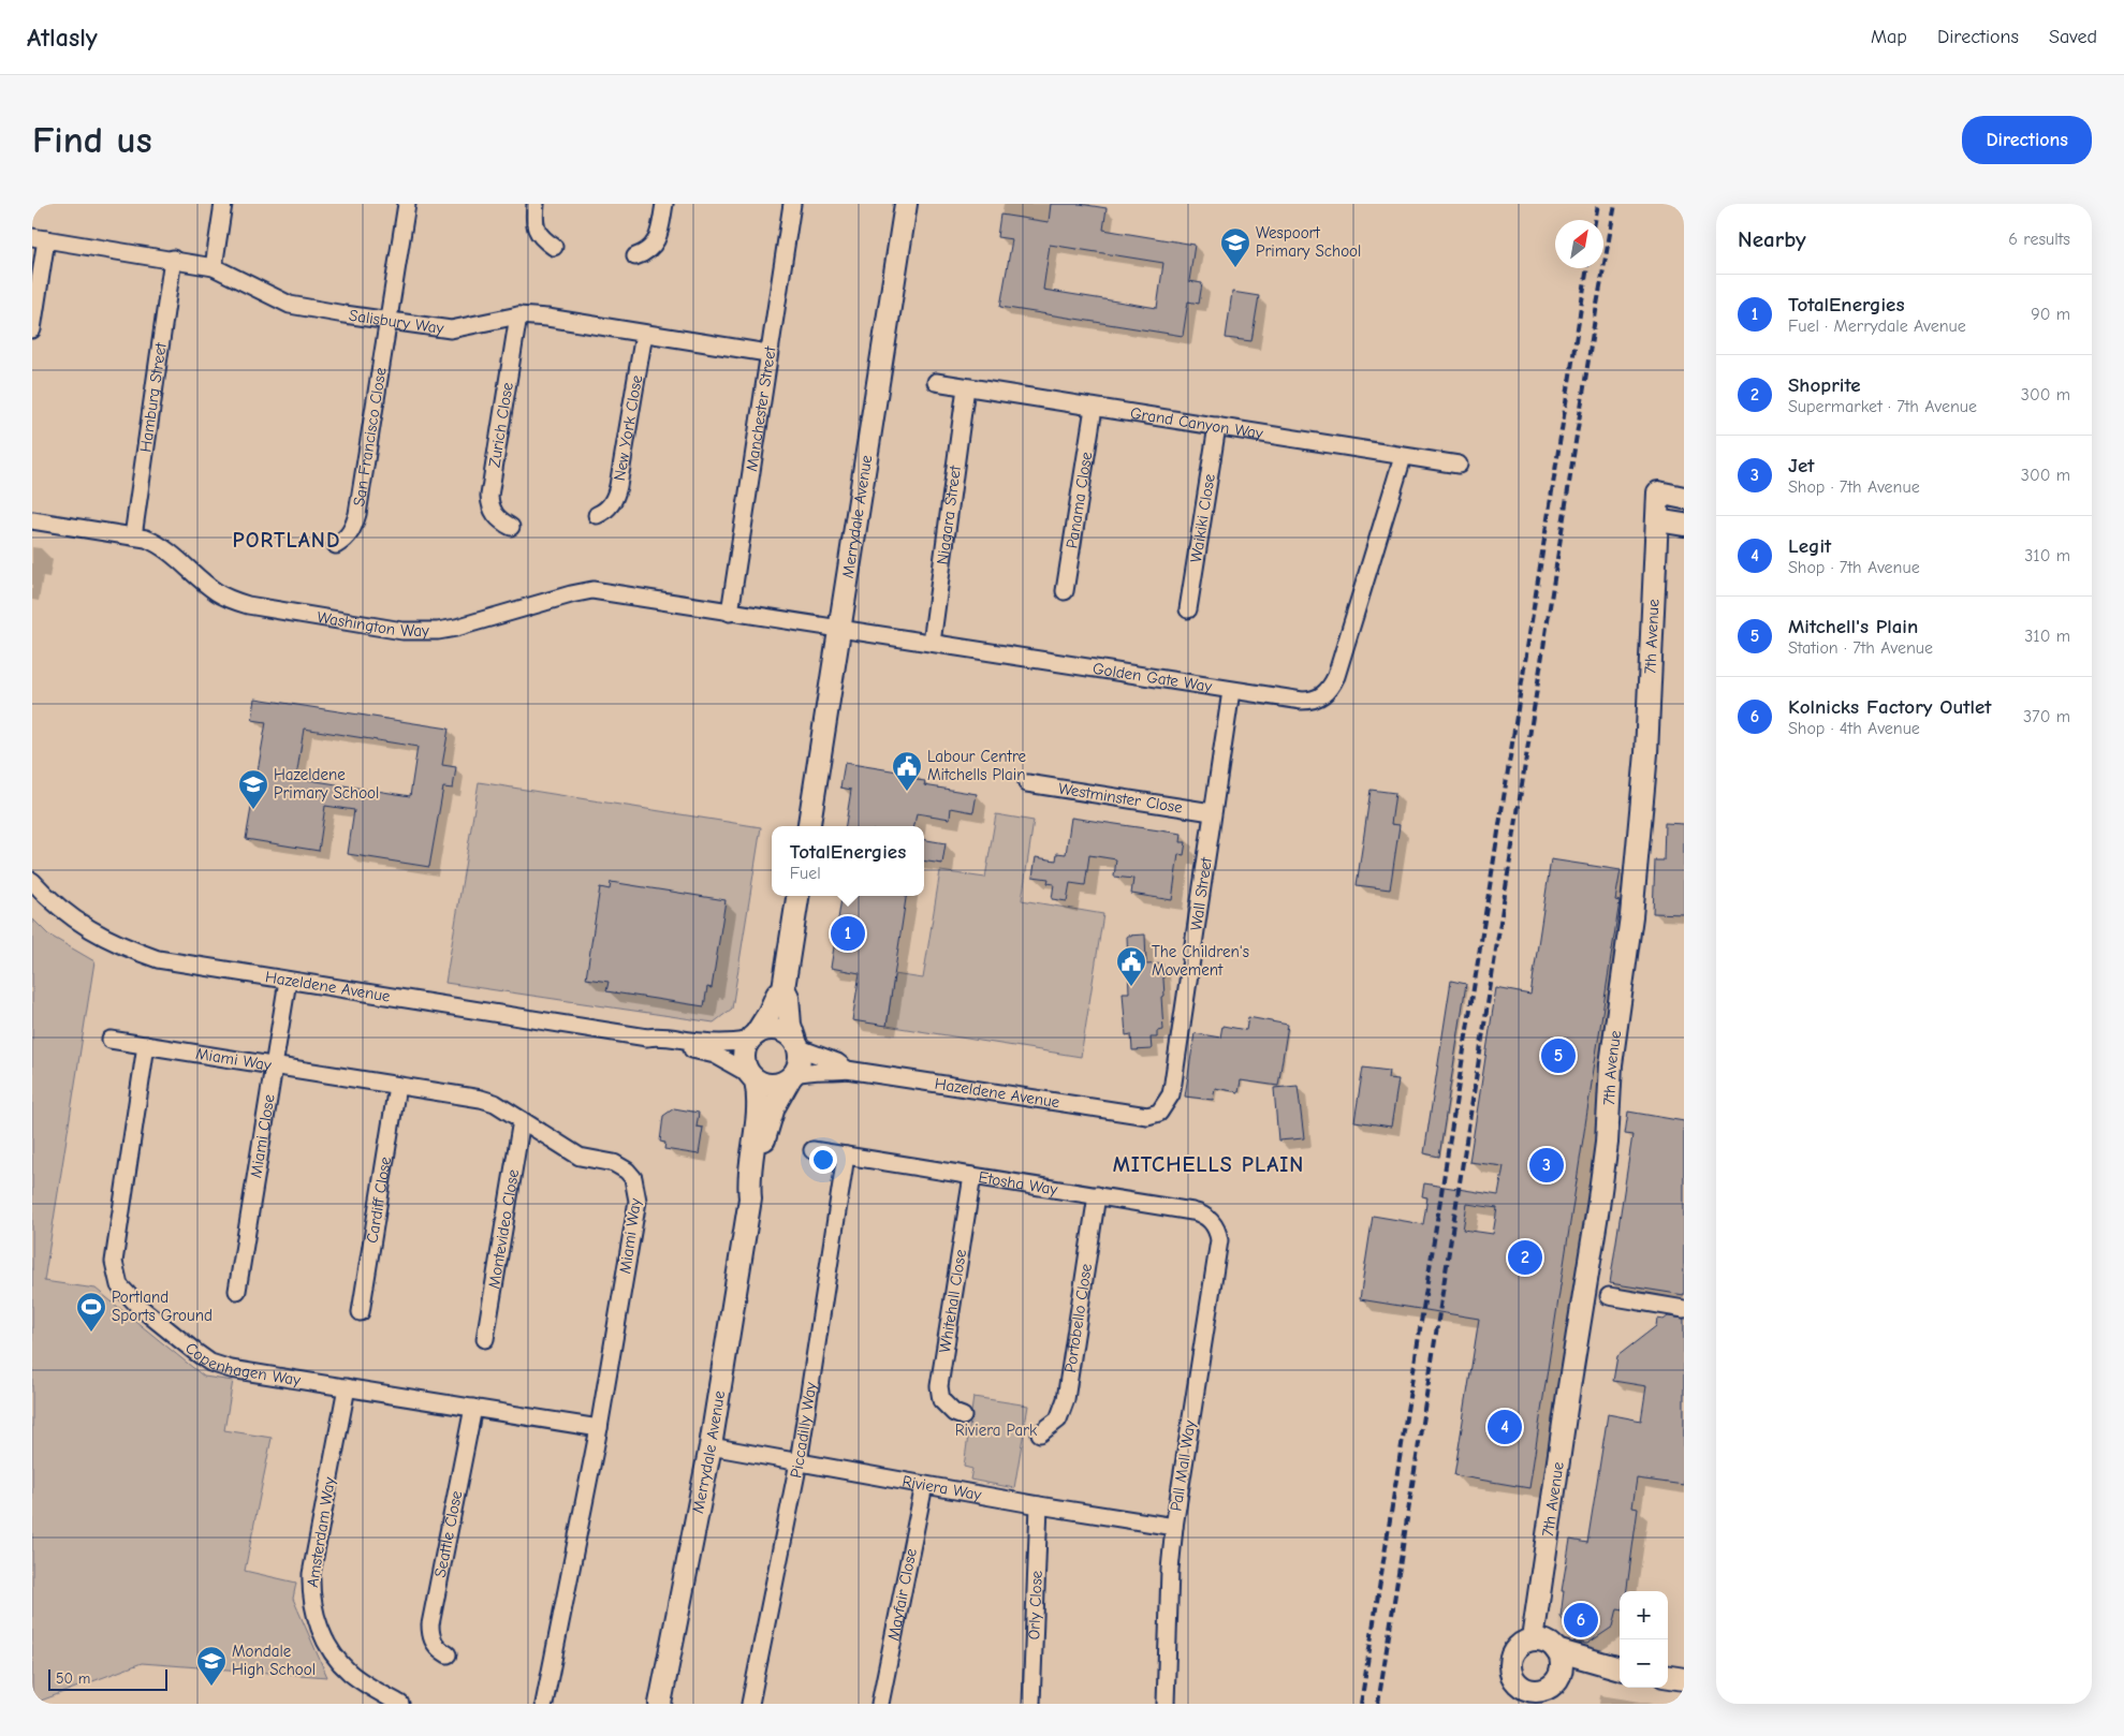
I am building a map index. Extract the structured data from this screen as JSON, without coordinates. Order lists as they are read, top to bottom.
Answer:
{
  "streets": {
    "street": [
      "Salisbury Way",
      "Hamburg Street",
      "Manchester Street",
      "Grand Canyon Way",
      "Zurich Close",
      "New York Close",
      "San Francisco Close",
      "Panama Close",
      "Niagara Street",
      "Merrydale Avenue",
      "Waikiki Close",
      "Washington Way",
      "7th Avenue",
      "Golden Gate Way",
      "Westminster Close",
      "Wall Street",
      "Hazeldene Avenue",
      "Miami Way",
      "Miami Close",
      "Etosha Way",
      "Cardiff Close",
      "Montevideo Close",
      "Whitehall Close",
      "Portobello Close",
      "Copenhagen Way",
      "Piccadilly Way",
      "Pall Mall Way",
      "Riviera Way",
      "Amsterdam Way",
      "Seattle Close",
      "Mayfair Close",
      "Orly Close"
    ]
  },
  "crossings": [
    ["Salisbury Way", "Hamburg Street"],
    ["Salisbury Way", "Manchester Street"],
    ["Salisbury Way", "Zurich Close"],
    ["Salisbury Way", "New York Close"],
    ["Salisbury Way", "San Francisco Close"],
    ["Hamburg Street", "Washington Way"],
    ["Manchester Street", "Washington Way"],
    ["Manchester Street", "Golden Gate Way"],
    ["Grand Canyon Way", "Panama Close"],
    ["Grand Canyon Way", "Niagara Street"],
    ["Grand Canyon Way", "Waikiki Close"],
    ["Grand Canyon Way", "Golden Gate Way"],
    ["Niagara Street", "Golden Gate Way"],
    ["Merrydale Avenue", "Golden Gate Way"],
    ["Merrydale Avenue", "Hazeldene Avenue"],
    ["Merrydale Avenue", "Riviera Way"],
    ["Washington Way", "Golden Gate Way"],
    ["Golden Gate Way", "Wall Street"],
    ["Westminster Close", "Wall Street"],
    ["Wall Street", "Hazeldene Avenue"],
    ["Hazeldene Avenue", "Miami Close"],
    ["Miami Way", "Miami Close"],
    ["Miami Way", "Cardiff Close"],
    ["Miami Way", "Montevideo Close"],
    ["Miami Way", "Copenhagen Way"],
    ["Etosha Way", "Whitehall Close"],
    ["Etosha Way", "Portobello Close"],
    ["Etosha Way", "Piccadilly Way"],
    ["Etosha Way", "Pall Mall Way"],
    ["Copenhagen Way", "Amsterdam Way"],
    ["Copenhagen Way", "Seattle Close"],
    ["Piccadilly Way", "Riviera Way"],
    ["Pall Mall Way", "Riviera Way"],
    ["Riviera Way", "Mayfair Close"],
    ["Riviera Way", "Orly Close"]
  ],
  "districts": ["PORTLAND", "MITCHELLS PLAIN"],
  "parks": ["Riviera Park"],
  "places": {
    "school or university": ["Wespoort Primary School", "Hazeldene Primary School", "Mondale High School"],
    "public building": ["Labour Centre Mitchells Plain", "The Children's Movement"],
    "sports": ["Portland Sports Ground"]
  },
  "scale_bar": "50 m",
  "north": "top right",
  "page": {
    "header": "Atlasly",
    "nav": ["Map", "Directions", "Saved"],
    "buttons": "Directions",
    "title": "Find us",
    "heading": ["Nearby", "6 results"],
    "list": [
      {
        "mark": "1",
        "name": "TotalEnergies",
        "note": "Fuel · Merrydale Avenue",
        "value": "90 m"
      },
      {
        "mark": "2",
        "name": "Shoprite",
        "note": "Supermarket · 7th Avenue",
        "value": "300 m"
      },
      {
        "mark": "3",
        "name": "Jet",
        "note": "Shop · 7th Avenue",
        "value": "300 m"
      },
      {
        "mark": "4",
        "name": "Legit",
        "note": "Shop · 7th Avenue",
        "value": "310 m"
      },
      {
        "mark": "5",
        "name": "Mitchell's Plain",
        "note": "Station · 7th Avenue",
        "value": "310 m"
      },
      {
        "mark": "6",
        "name": "Kolnicks Factory Outlet",
        "note": "Shop · 4th Avenue",
        "value": "370 m"
      }
    ],
    "popup": ["TotalEnergies", "Fuel"],
    "pins": [
      "1",
      "5",
      "3",
      "2",
      "4",
      "6"
    ],
    "map_buttons": ["+", "−"],
    "scale": "50 m"
  }
}
